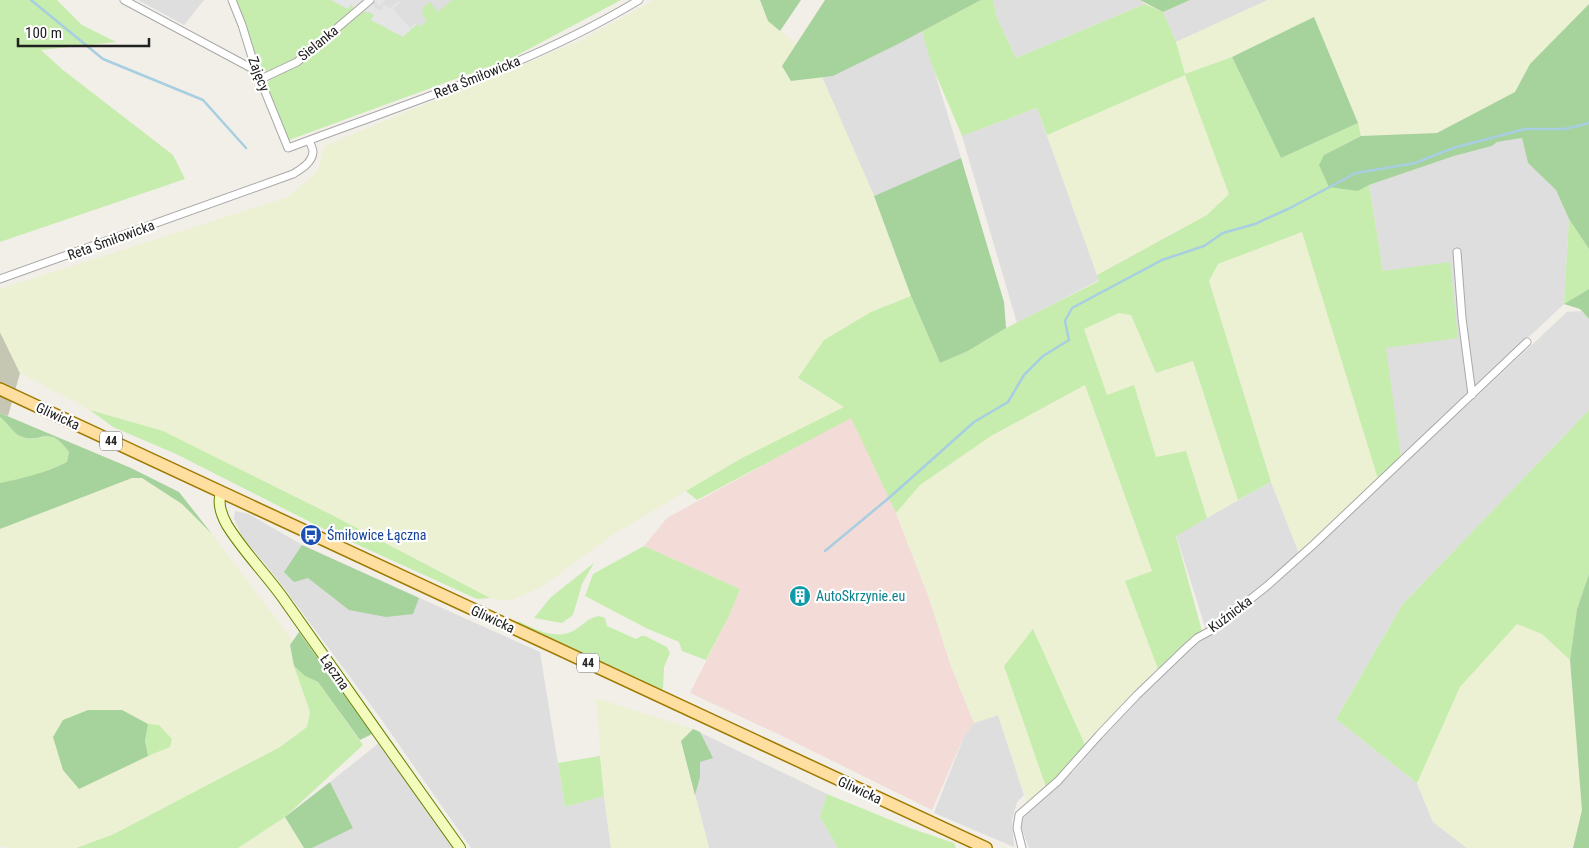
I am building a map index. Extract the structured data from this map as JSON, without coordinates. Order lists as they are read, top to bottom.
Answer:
{
  "streets": {
    "main road": ["Gliwicka", "44"],
    "street": [
      "Sielanka",
      "Zajęcy",
      "Reta Śmiłowicka",
      "Kuźnicka",
      "Łączna"
    ]
  },
  "crossings": [
    ["Sielanka", "Zajęcy"],
    ["Zajęcy", "Reta Śmiłowicka"],
    ["Gliwicka", "Łączna"]
  ],
  "places": {
    "bus stop": ["Śmiłowice Łączna"],
    "building": ["AutoSkrzynie.eu"]
  },
  "scale_bar": "100 m"
}
